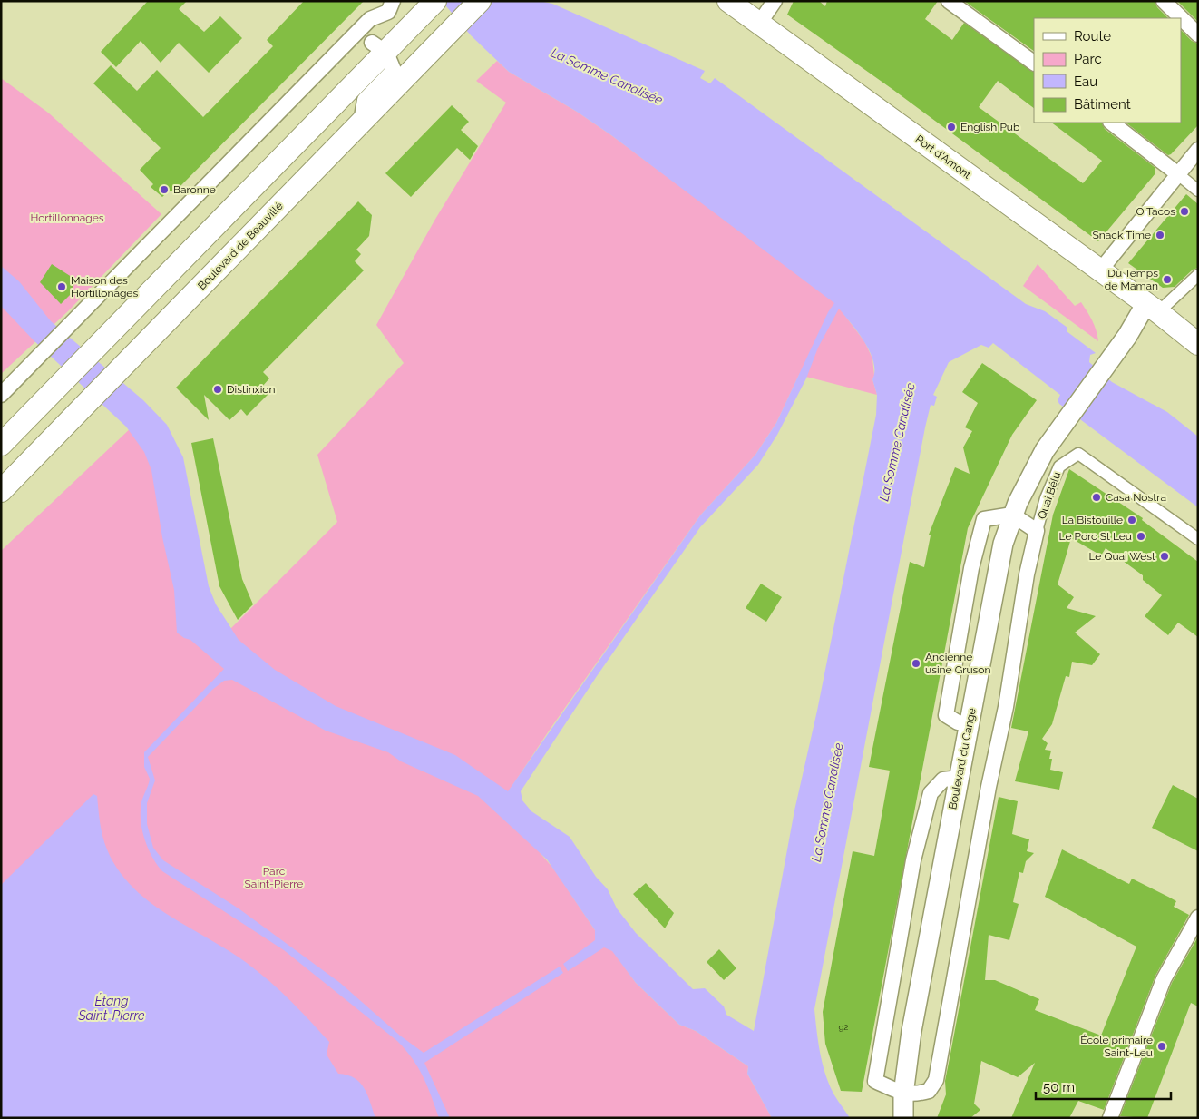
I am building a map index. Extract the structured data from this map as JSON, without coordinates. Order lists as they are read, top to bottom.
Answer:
{
  "streets": {
    "main road": ["Port d'Amont", "Boulevard de Beauvillé"],
    "street": ["Quai Bélu", "Boulevard du Cange"]
  },
  "crossings": [
    ["Port d'Amont", "Boulevard du Cange"]
  ],
  "water": ["La Somme Canalisée", "Étang Saint-Pierre"],
  "parks": ["Hortillonnages", "Parc Saint-Pierre"],
  "places": [
    "English Pub",
    "Baronne",
    "O'Tacos",
    "Snack Time",
    "Du Temps de Maman",
    "Maison des Hortillonages",
    "Distinxion",
    "Casa Nostra",
    "La Bistouille",
    "Le Porc St Leu",
    "Le Quai West",
    "Ancienne usine Gruson",
    "École primaire Saint-Leu"
  ],
  "house_numbers": ["92"],
  "legend": [
    "Route",
    "Parc",
    "Eau",
    "Bâtiment"
  ],
  "scale_bar": "50 m"
}
